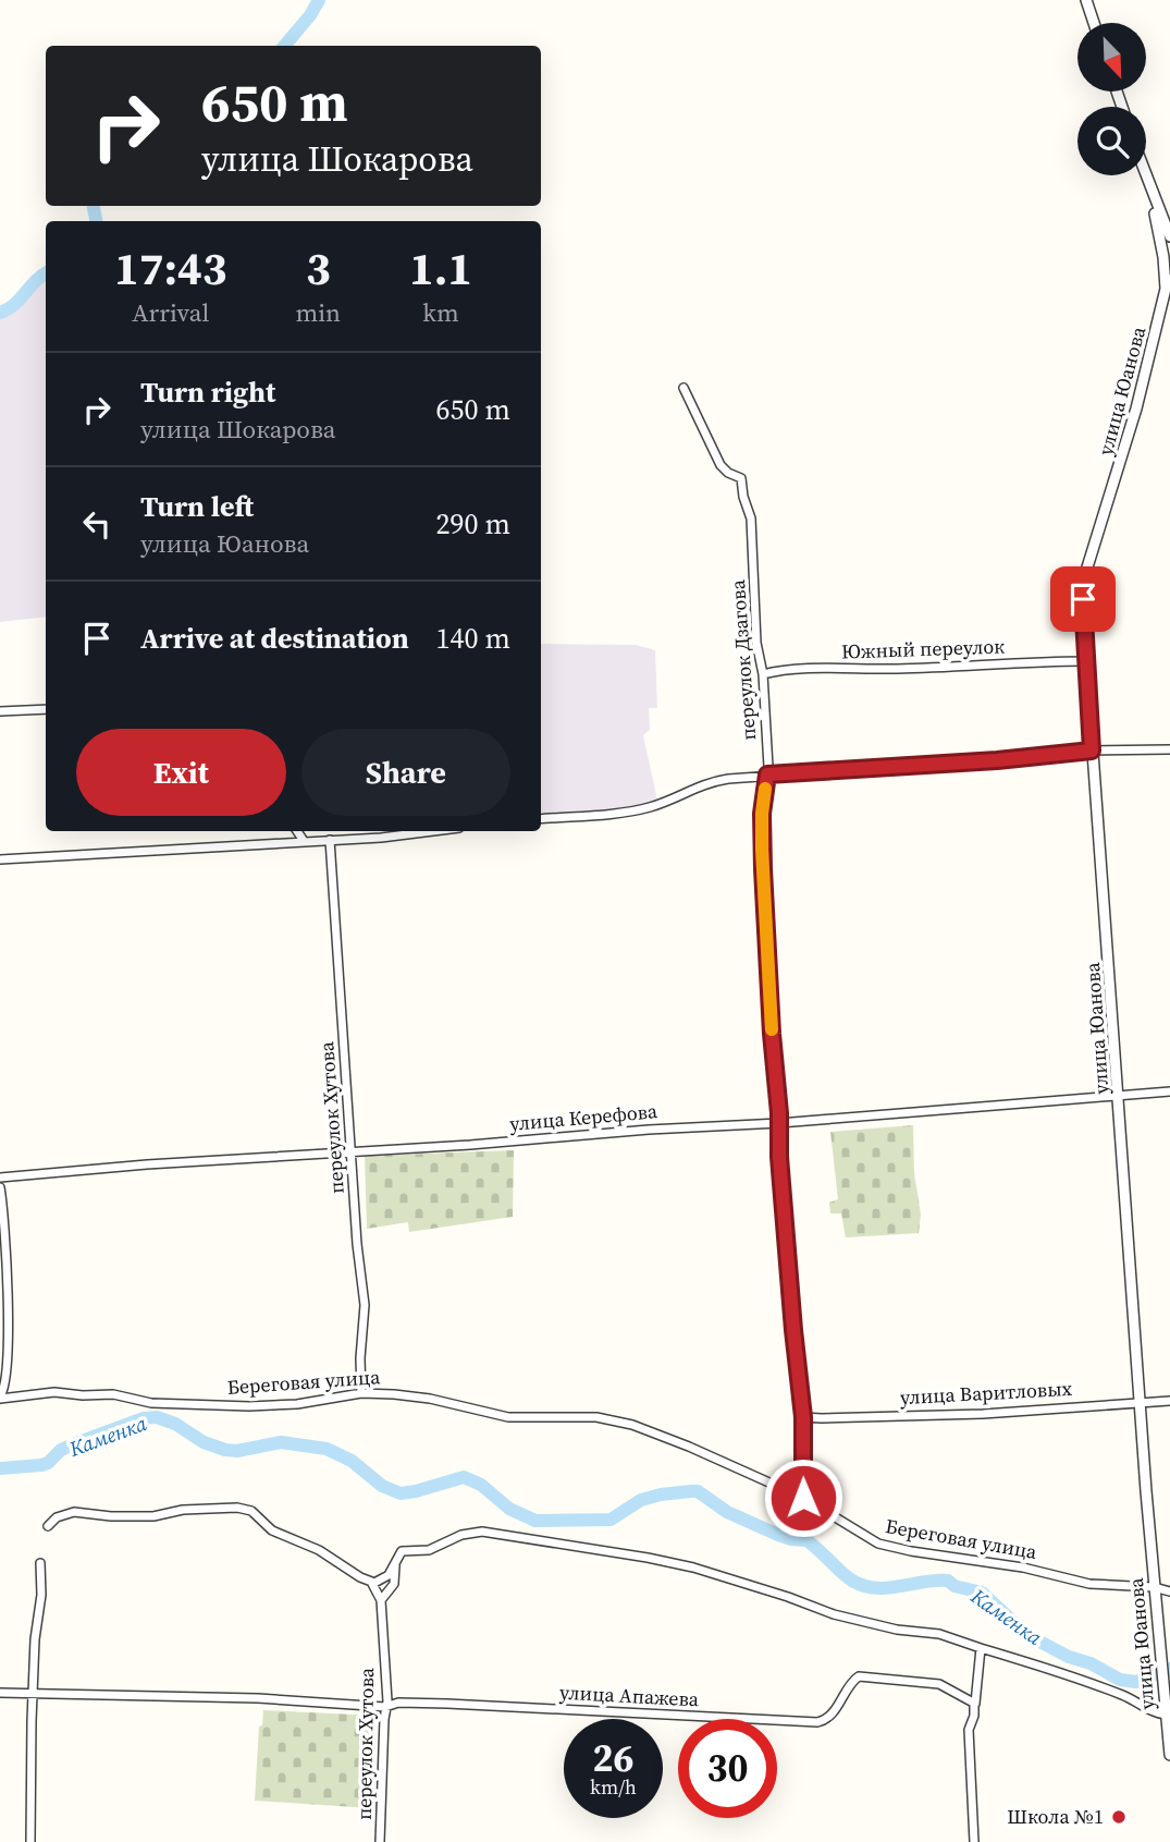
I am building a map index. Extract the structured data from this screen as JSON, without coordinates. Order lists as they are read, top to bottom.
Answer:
{
  "streets": {
    "street": [
      "улица Юанова",
      "Южный переулок",
      "переулок Дзагова",
      "переулок Хутова",
      "улица Керефова",
      "Береговая улица",
      "улица Варитловых",
      "улица Апажева"
    ]
  },
  "crossings": [
    ["улица Юанова", "Южный переулок"],
    ["улица Юанова", "улица Керефова"],
    ["улица Юанова", "Береговая улица"],
    ["улица Юанова", "улица Варитловых"],
    ["Южный переулок", "переулок Дзагова"],
    ["переулок Дзагова", "улица Керефова"],
    ["переулок Дзагова", "Береговая улица"],
    ["переулок Дзагова", "улица Варитловых"],
    ["переулок Хутова", "улица Керефова"],
    ["переулок Хутова", "Береговая улица"],
    ["переулок Хутова", "улица Апажева"]
  ],
  "water": ["Каменка"],
  "places": ["Школа №1"],
  "north": "bottom right",
  "page": {
    "turn": ["650 m", "улица Шокарова"],
    "eta": [
      "17:43",
      "Arrival",
      "3",
      "min",
      "1.1",
      "km"
    ],
    "list": [
      {
        "name": "Turn right",
        "note": "улица Шокарова",
        "value": "650 m"
      },
      {
        "name": "Turn left",
        "note": "улица Юанова",
        "value": "290 m"
      },
      {
        "name": "Arrive at destination",
        "value": "140 m"
      }
    ],
    "buttons": ["Exit", "Share"],
    "speed": "26 km/h",
    "limit": "30"
  }
}
